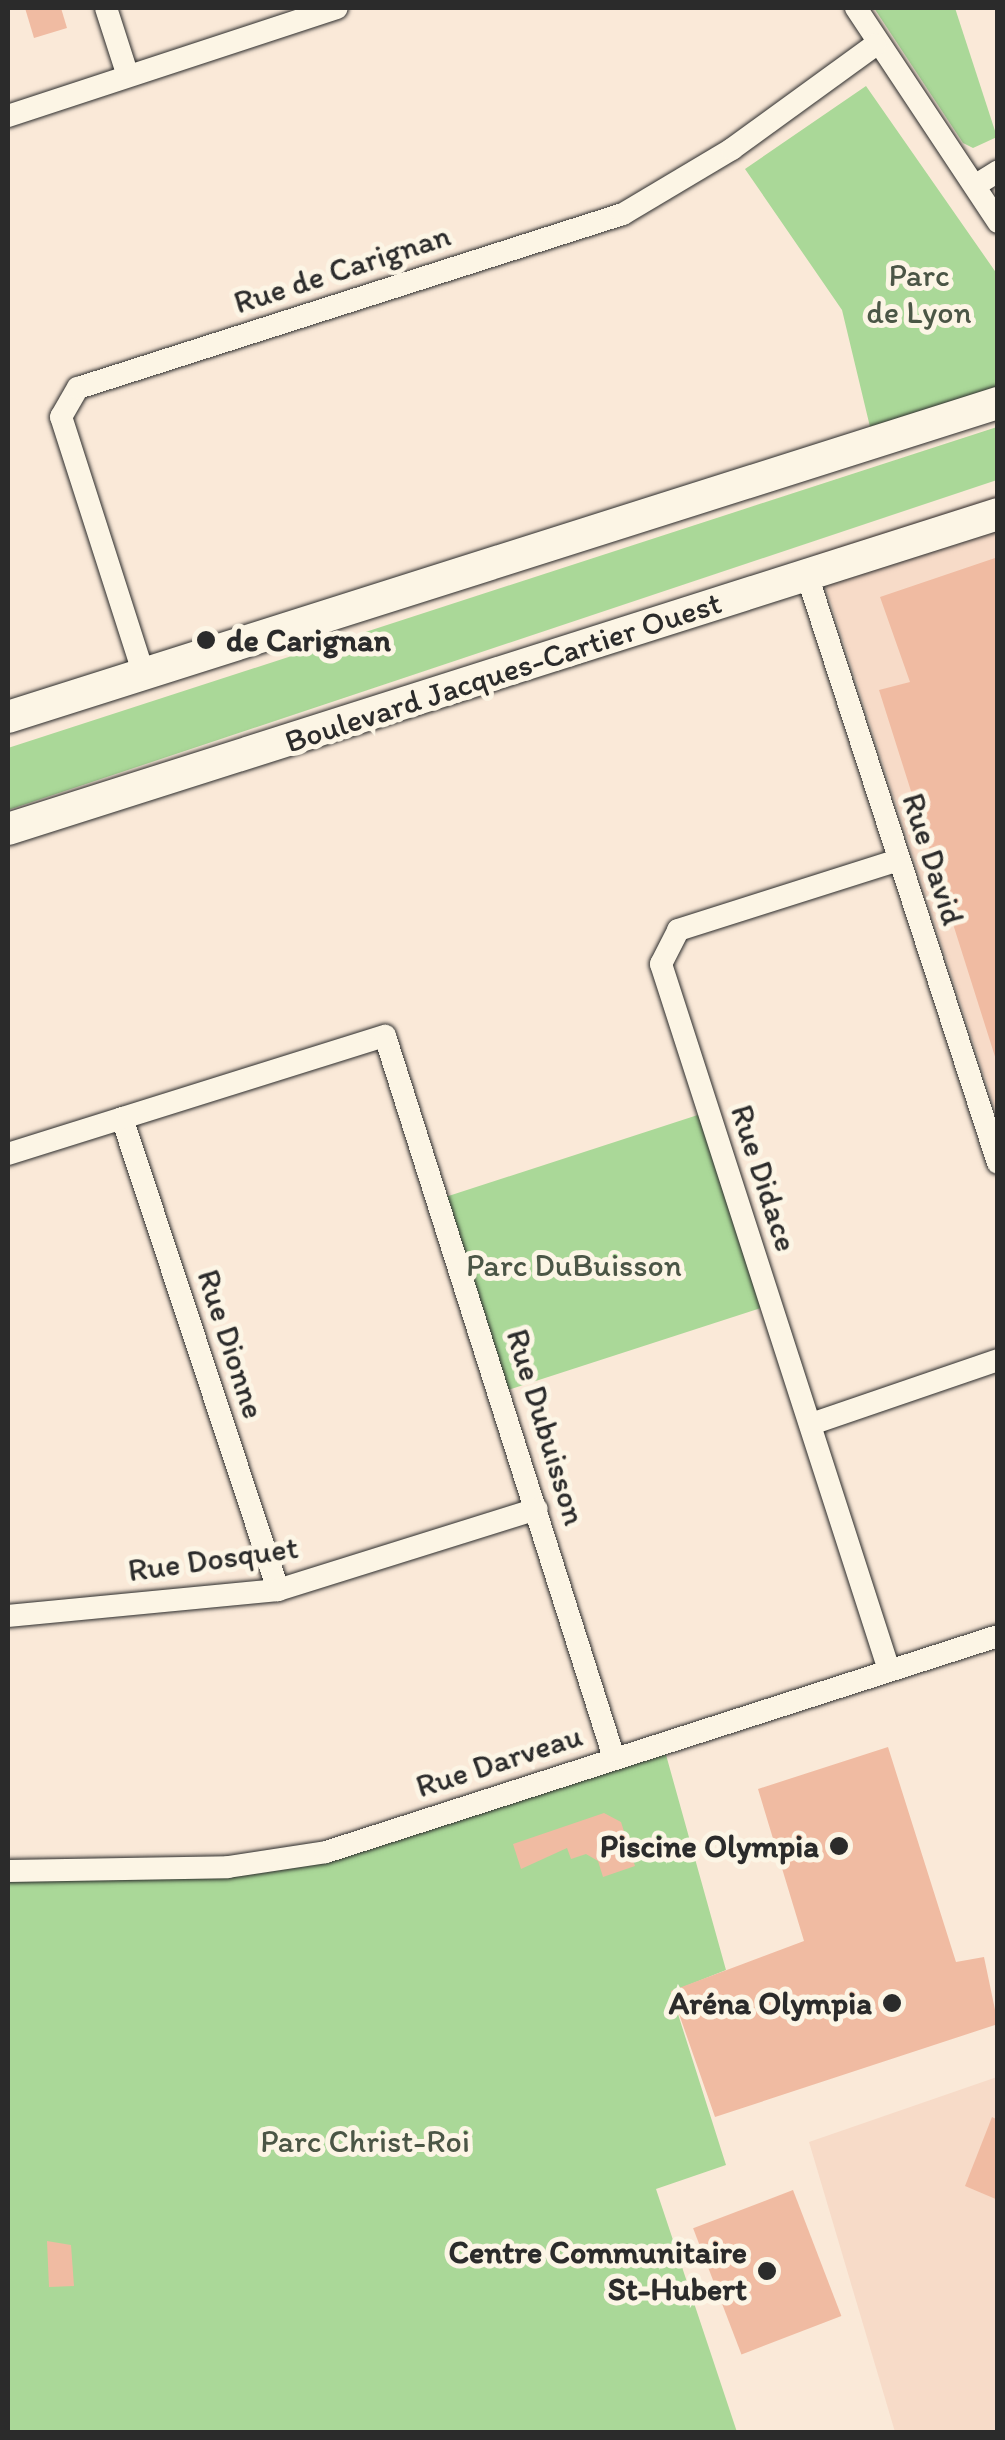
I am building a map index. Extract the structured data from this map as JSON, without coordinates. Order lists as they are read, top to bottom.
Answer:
{
  "streets": {
    "main road": ["Boulevard Jacques-Cartier Ouest"],
    "street": [
      "Rue de Carignan",
      "Rue David",
      "Rue Didace",
      "Rue Dionne",
      "Rue Dubuisson",
      "Rue Dosquet",
      "Rue Darveau"
    ]
  },
  "crossings": [
    ["Boulevard Jacques-Cartier Ouest", "Rue David"],
    ["Rue David", "Rue Didace"],
    ["Rue Didace", "Rue Darveau"],
    ["Rue Dionne", "Rue Dubuisson"],
    ["Rue Dionne", "Rue Dosquet"],
    ["Rue Dubuisson", "Rue Dosquet"],
    ["Rue Dubuisson", "Rue Darveau"]
  ],
  "parks": ["Parc de Lyon", "Parc DuBuisson", "Parc Christ-Roi"],
  "places": [
    "de Carignan",
    "Piscine Olympia",
    "Aréna Olympia",
    "Centre Communitaire St-Hubert"
  ]
}
